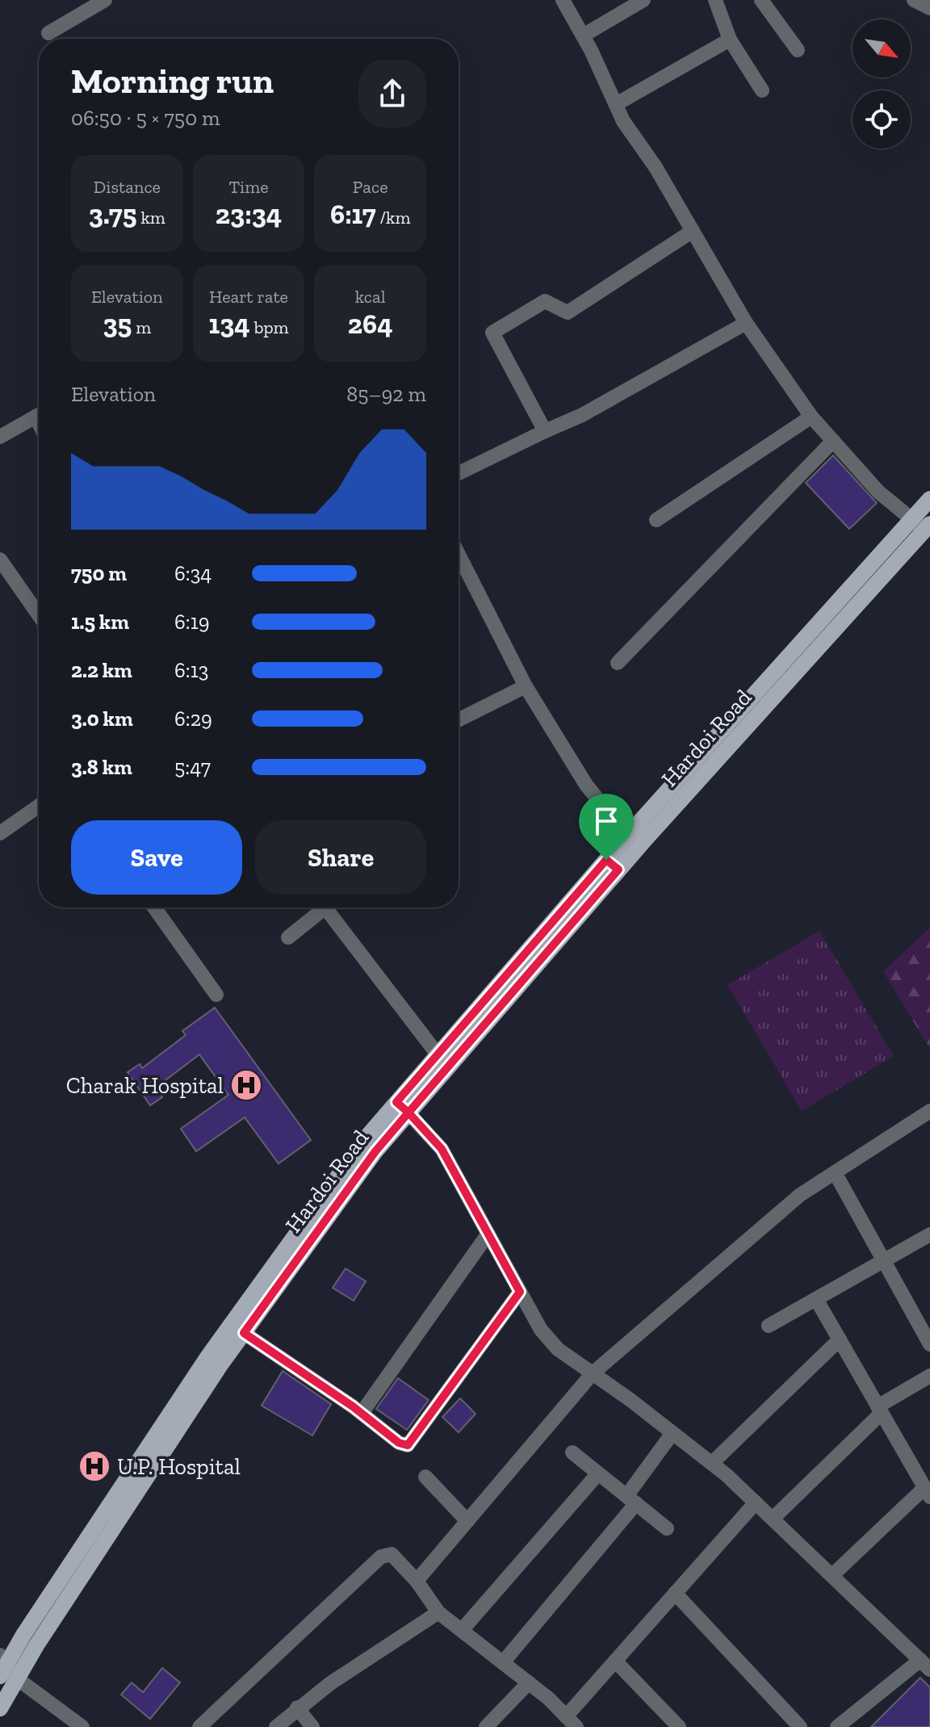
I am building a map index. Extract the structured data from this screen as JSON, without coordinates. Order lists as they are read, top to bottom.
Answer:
{
  "streets": {
    "main road": ["Hardoi Road"]
  },
  "places": {
    "hospital": ["Charak Hospital", "U.P. Hospital"]
  },
  "north": "bottom right",
  "page": {
    "heading": ["Morning run", "06:50 · 5 × 750 m"],
    "stats": [
      ["Distance", "3.75 km"],
      ["Time", "23:34"],
      ["Pace", "6:17 /km"],
      ["Elevation", "35 m"],
      ["Heart rate", "134 bpm"],
      ["kcal", "264"]
    ],
    "chart": ["Elevation", "85–92 m"],
    "list": [
      {
        "name": "750 m",
        "note": "6:34"
      },
      {
        "name": "1.5 km",
        "note": "6:19"
      },
      {
        "name": "2.2 km",
        "note": "6:13"
      },
      {
        "name": "3.0 km",
        "note": "6:29"
      },
      {
        "name": "3.8 km",
        "note": "5:47"
      }
    ],
    "buttons": ["Save", "Share"]
  }
}
